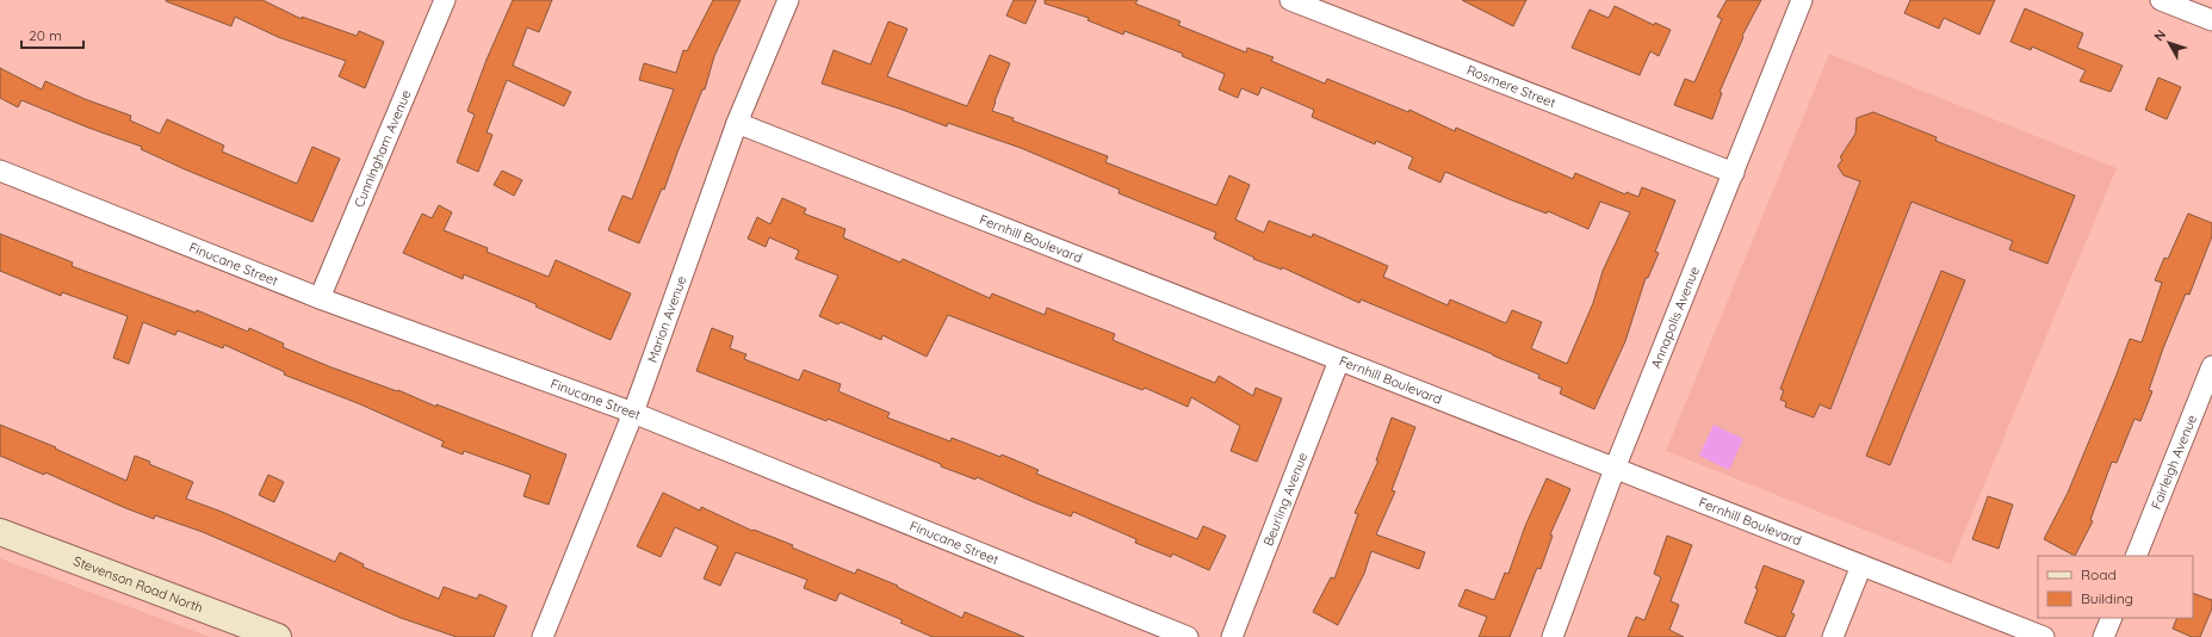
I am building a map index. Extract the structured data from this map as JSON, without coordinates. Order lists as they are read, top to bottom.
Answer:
{
  "streets": {
    "main road": ["Stevenson Road North"],
    "street": [
      "Rosmere Street",
      "Cunningham Avenue",
      "Fernhill Boulevard",
      "Finucane Street",
      "Annapolis Avenue",
      "Marion Avenue",
      "Fairleigh Avenue",
      "Beurling Avenue"
    ]
  },
  "crossings": [
    ["Rosmere Street", "Annapolis Avenue"],
    ["Cunningham Avenue", "Finucane Street"],
    ["Fernhill Boulevard", "Annapolis Avenue"],
    ["Fernhill Boulevard", "Marion Avenue"],
    ["Fernhill Boulevard", "Beurling Avenue"],
    ["Finucane Street", "Marion Avenue"]
  ],
  "legend": ["Road", "Building"],
  "scale_bar": "20 m",
  "north": "top left"
}
